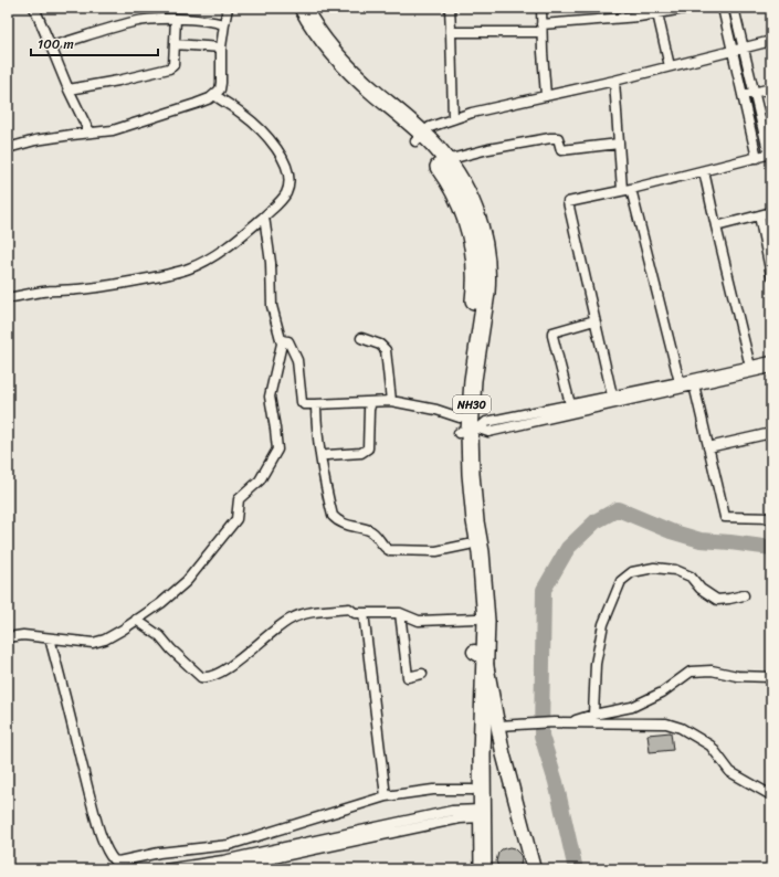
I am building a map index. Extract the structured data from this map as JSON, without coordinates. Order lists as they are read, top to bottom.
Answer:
{
  "streets": {
    "highway": ["NH30"]
  },
  "scale_bar": "100 m"
}
